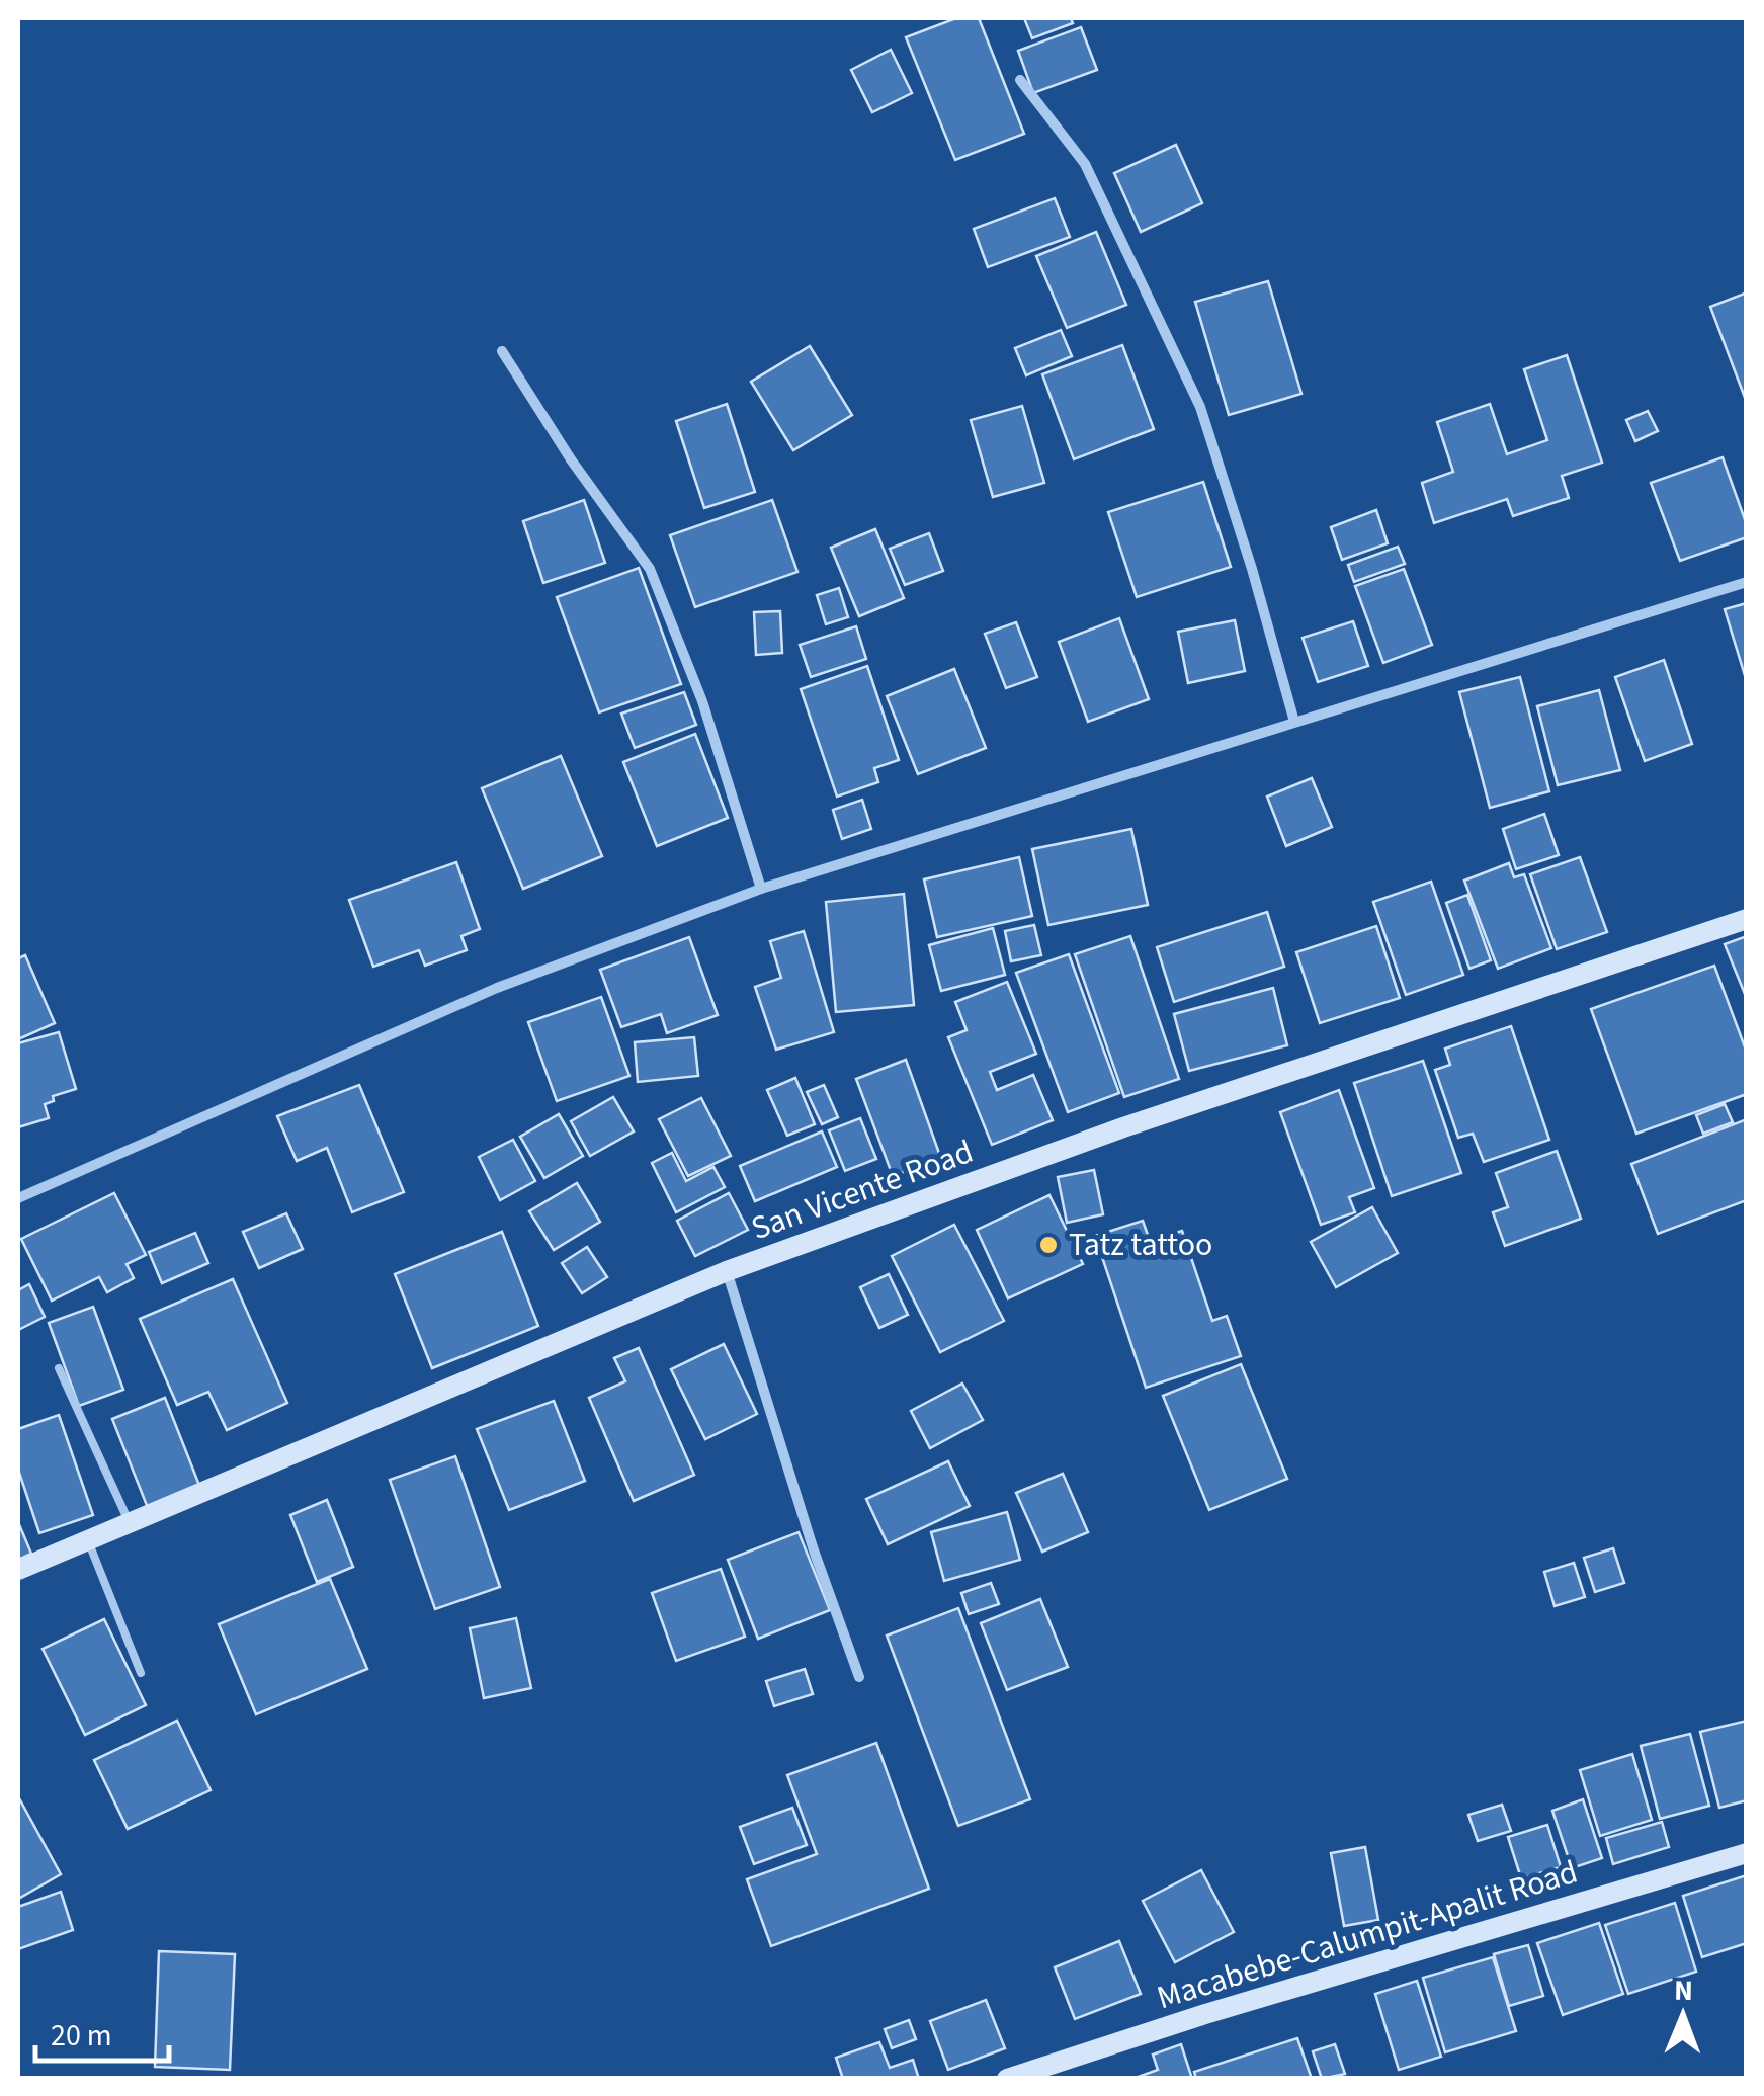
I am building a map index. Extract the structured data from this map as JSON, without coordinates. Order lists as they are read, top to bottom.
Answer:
{
  "streets": {
    "street": ["San Vicente Road", "Macabebe-Calumpit-Apalit Road"]
  },
  "places": ["Tatz tattoo"],
  "scale_bar": "20 m",
  "north": "top"
}
